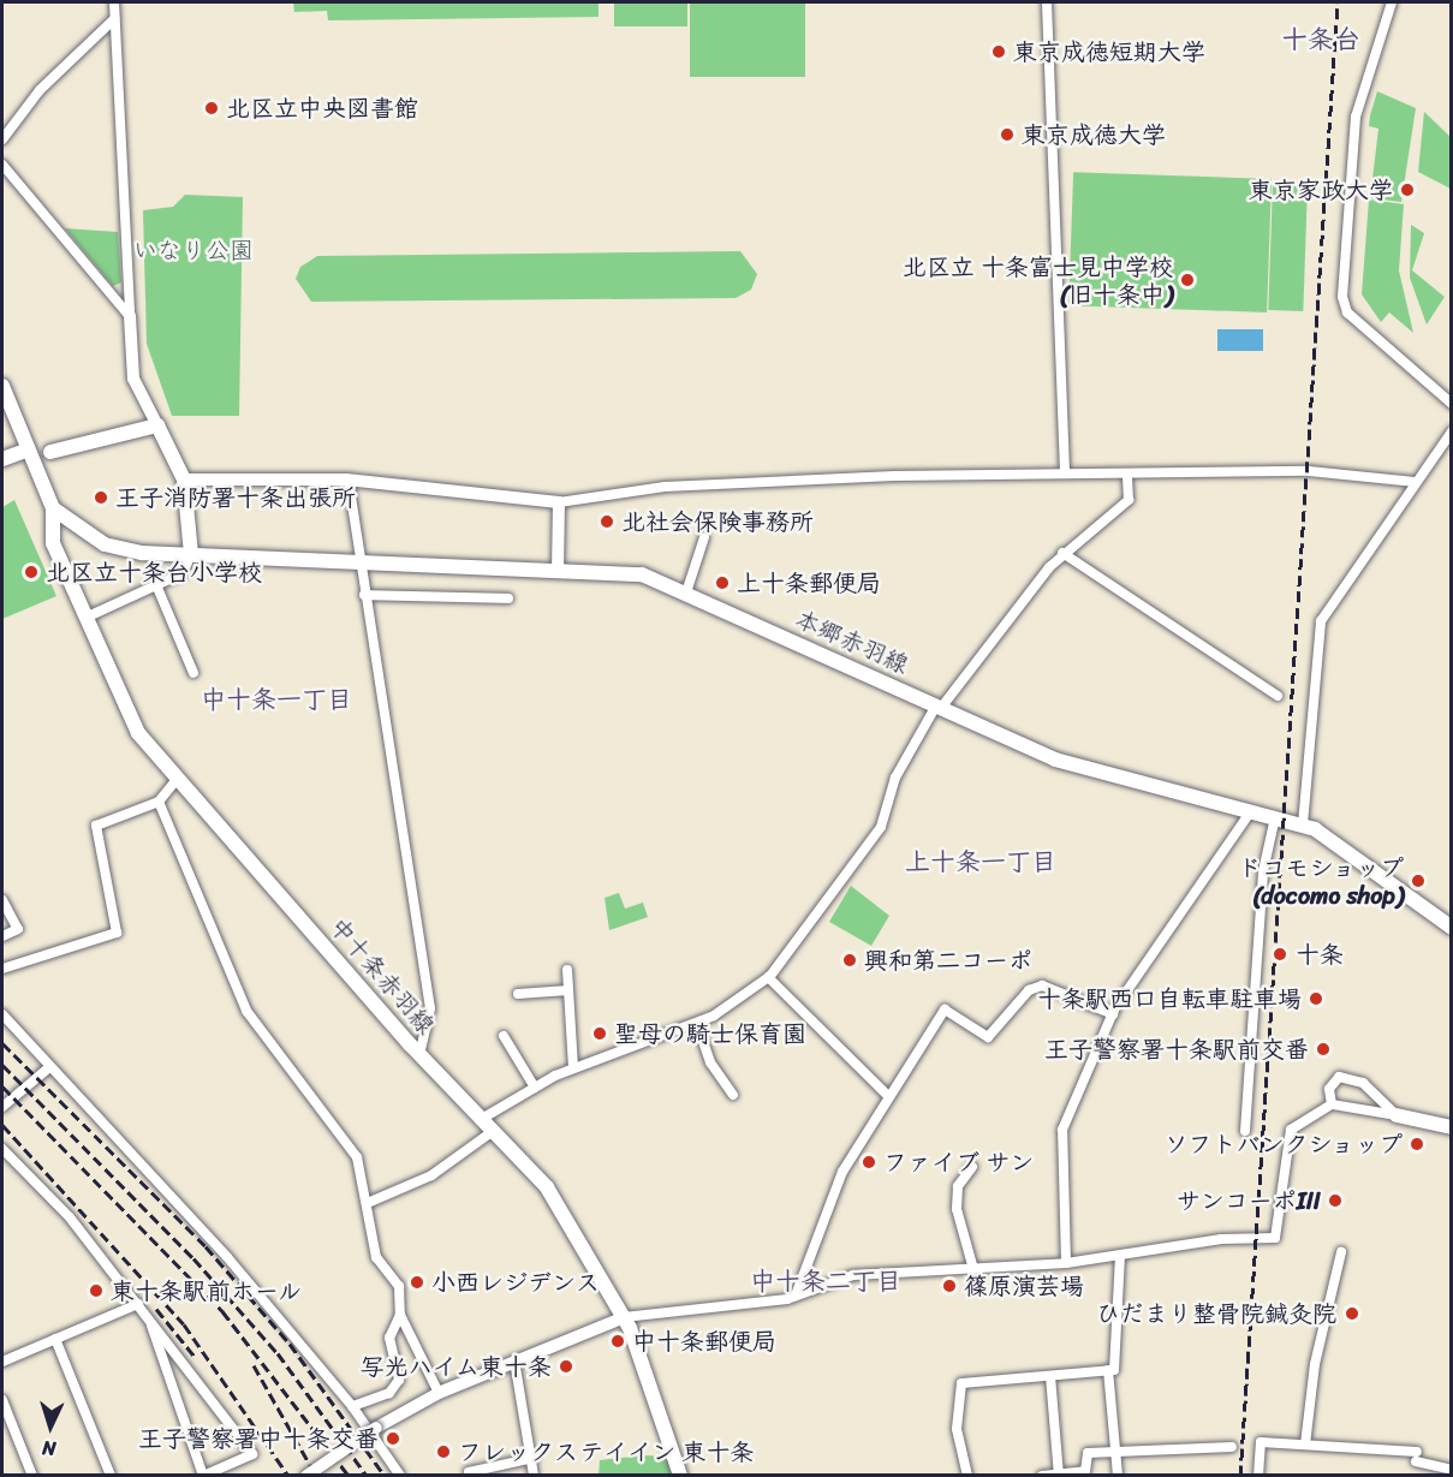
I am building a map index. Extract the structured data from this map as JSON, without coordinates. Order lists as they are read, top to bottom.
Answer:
{
  "streets": {
    "main road": ["本郷赤羽線", "中十条赤羽線"]
  },
  "crossings": [
    ["本郷赤羽線", "中十条赤羽線"]
  ],
  "districts": [
    "十条台",
    "中十条一丁目",
    "上十条一丁目",
    "中十条二丁目"
  ],
  "parks": ["いなり公園"],
  "places": [
    "東京成徳短期大学",
    "北区立中央図書館",
    "東京成徳大学",
    "東京家政大学",
    "北区立 十条富士見中学校 (旧十条中)",
    "王子消防署十条出張所",
    "北社会保険事務所",
    "北区立十条台小学校",
    "上十条郵便局",
    "ドコモショップ (docomo shop)",
    "十条",
    "興和第二コーポ",
    "十条駅西口自転車駐車場",
    "聖母の騎士保育園",
    "王子警察署十条駅前交番",
    "ソフトバンクショップ",
    "ファイブ サン",
    "サンコーポIII",
    "小西レジデンス",
    "篠原演芸場",
    "東十条駅前ホール",
    "ひだまり整骨院鍼灸院",
    "中十条郵便局",
    "写光ハイム東十条",
    "王子警察署中十条交番",
    "フレックステイイン 東十条"
  ],
  "north": "bottom"
}
